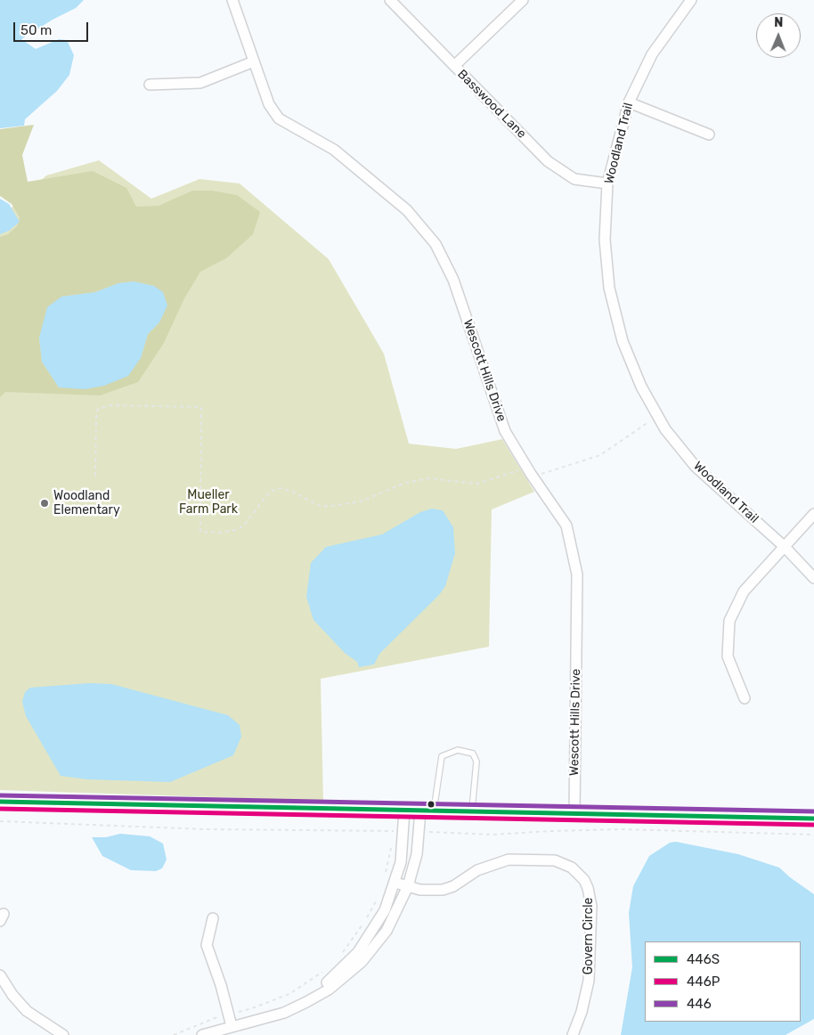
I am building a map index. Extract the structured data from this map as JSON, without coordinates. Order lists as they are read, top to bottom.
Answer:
{
  "streets": {
    "street": [
      "Basswood Lane",
      "Woodland Trail",
      "Wescott Hills Drive",
      "Govern Circle"
    ]
  },
  "crossings": [
    ["Basswood Lane", "Woodland Trail"]
  ],
  "parks": ["Mueller Farm Park"],
  "places": ["Woodland Elementary"],
  "lines": ["transit line 446", "transit line 446S", "transit line 446P"],
  "legend": ["446S", "446P", "446"],
  "scale_bar": "50 m",
  "north": "top"
}
